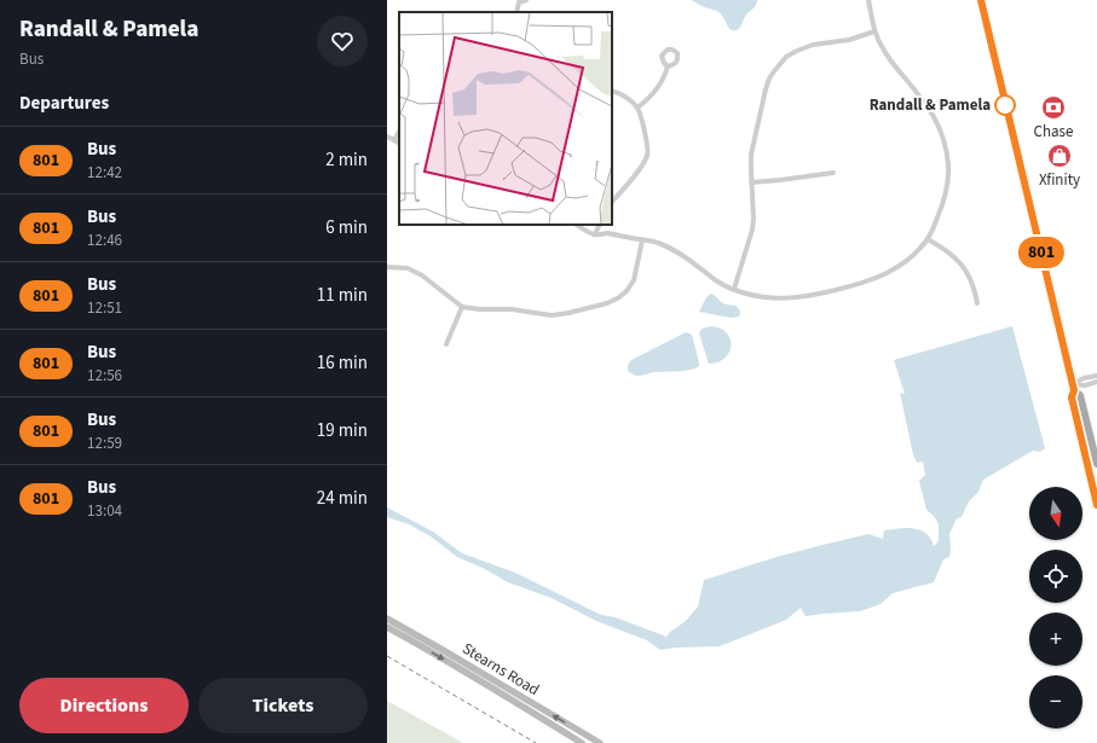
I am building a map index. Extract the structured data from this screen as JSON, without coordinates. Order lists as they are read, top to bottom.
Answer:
{
  "streets": {
    "main road": ["Stearns Road"]
  },
  "places": {
    "other": ["Randall & Pamela"],
    "bank": ["Chase"],
    "shop": ["Xfinity"]
  },
  "lines": ["bus line 801"],
  "north": "bottom",
  "page": {
    "heading": [
      ["Randall & Pamela", "Bus"],
      "Departures"
    ],
    "on_map": "801",
    "list": [
      {
        "mark": "801",
        "name": "Bus",
        "note": "12:42",
        "value": "2 min"
      },
      {
        "mark": "801",
        "name": "Bus",
        "note": "12:46",
        "value": "6 min"
      },
      {
        "mark": "801",
        "name": "Bus",
        "note": "12:51",
        "value": "11 min"
      },
      {
        "mark": "801",
        "name": "Bus",
        "note": "12:56",
        "value": "16 min"
      },
      {
        "mark": "801",
        "name": "Bus",
        "note": "12:59",
        "value": "19 min"
      },
      {
        "mark": "801",
        "name": "Bus",
        "note": "13:04",
        "value": "24 min"
      }
    ],
    "map_buttons": ["+", "−"],
    "buttons": ["Directions", "Tickets"]
  }
}
